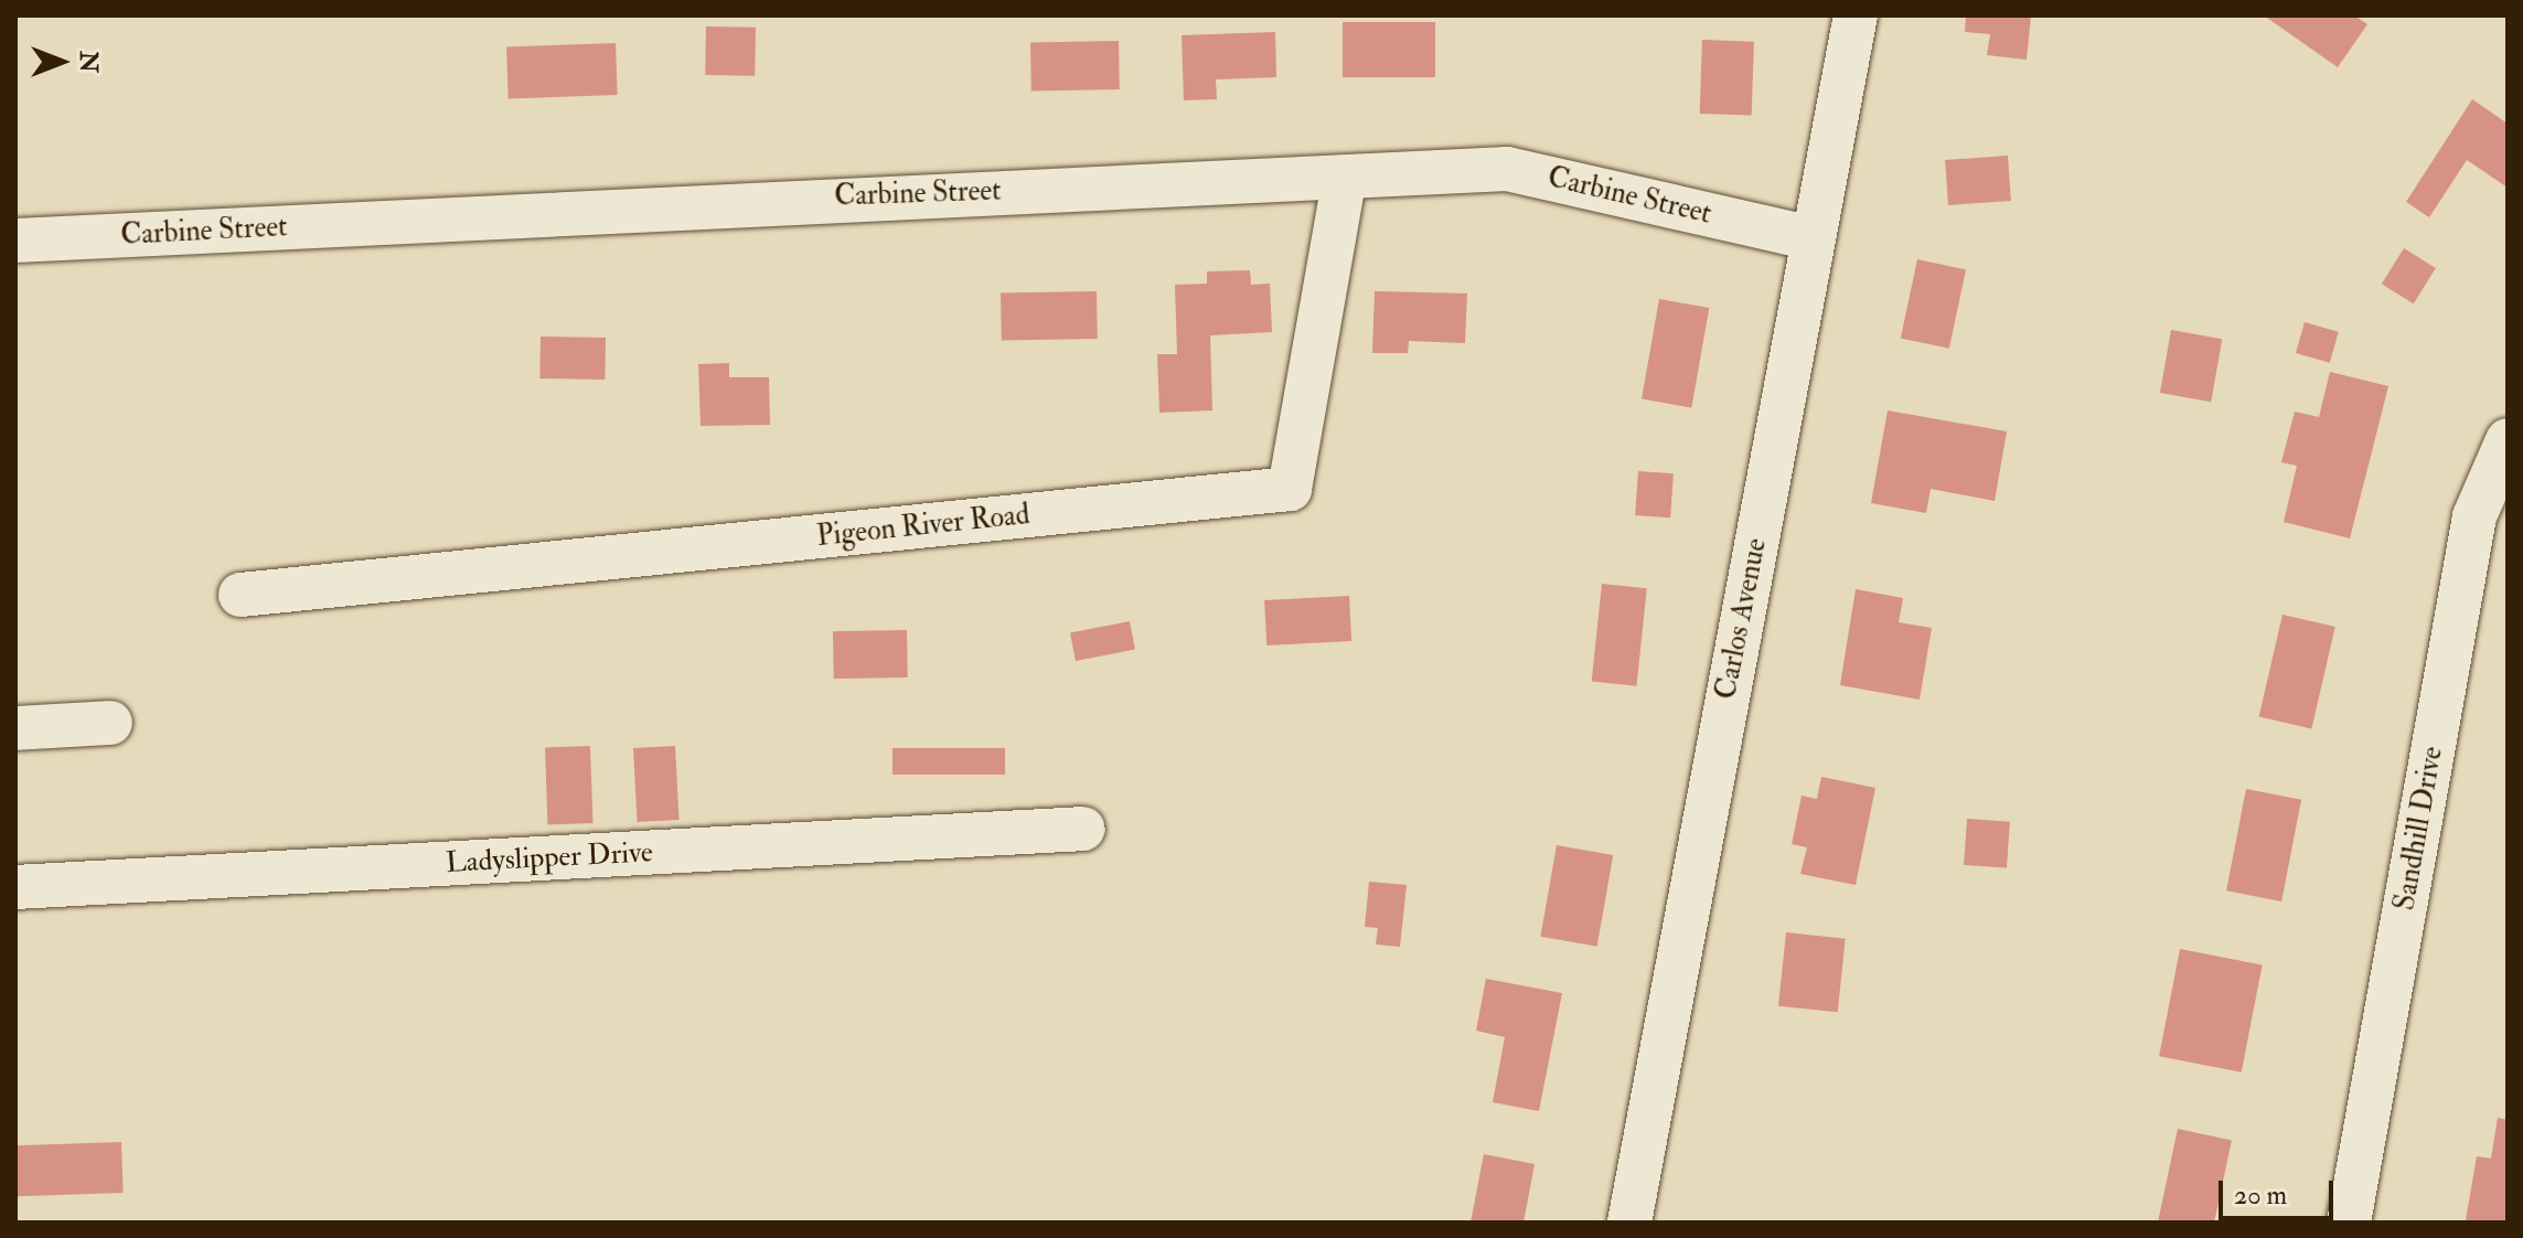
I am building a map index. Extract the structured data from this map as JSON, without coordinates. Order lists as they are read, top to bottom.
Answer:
{
  "streets": {
    "street": [
      "Carbine Street",
      "Pigeon River Road",
      "Carlos Avenue",
      "Sandhill Drive",
      "Ladyslipper Drive"
    ]
  },
  "crossings": [
    ["Carbine Street", "Pigeon River Road"],
    ["Carbine Street", "Carlos Avenue"]
  ],
  "scale_bar": "20 m",
  "north": "right"
}
